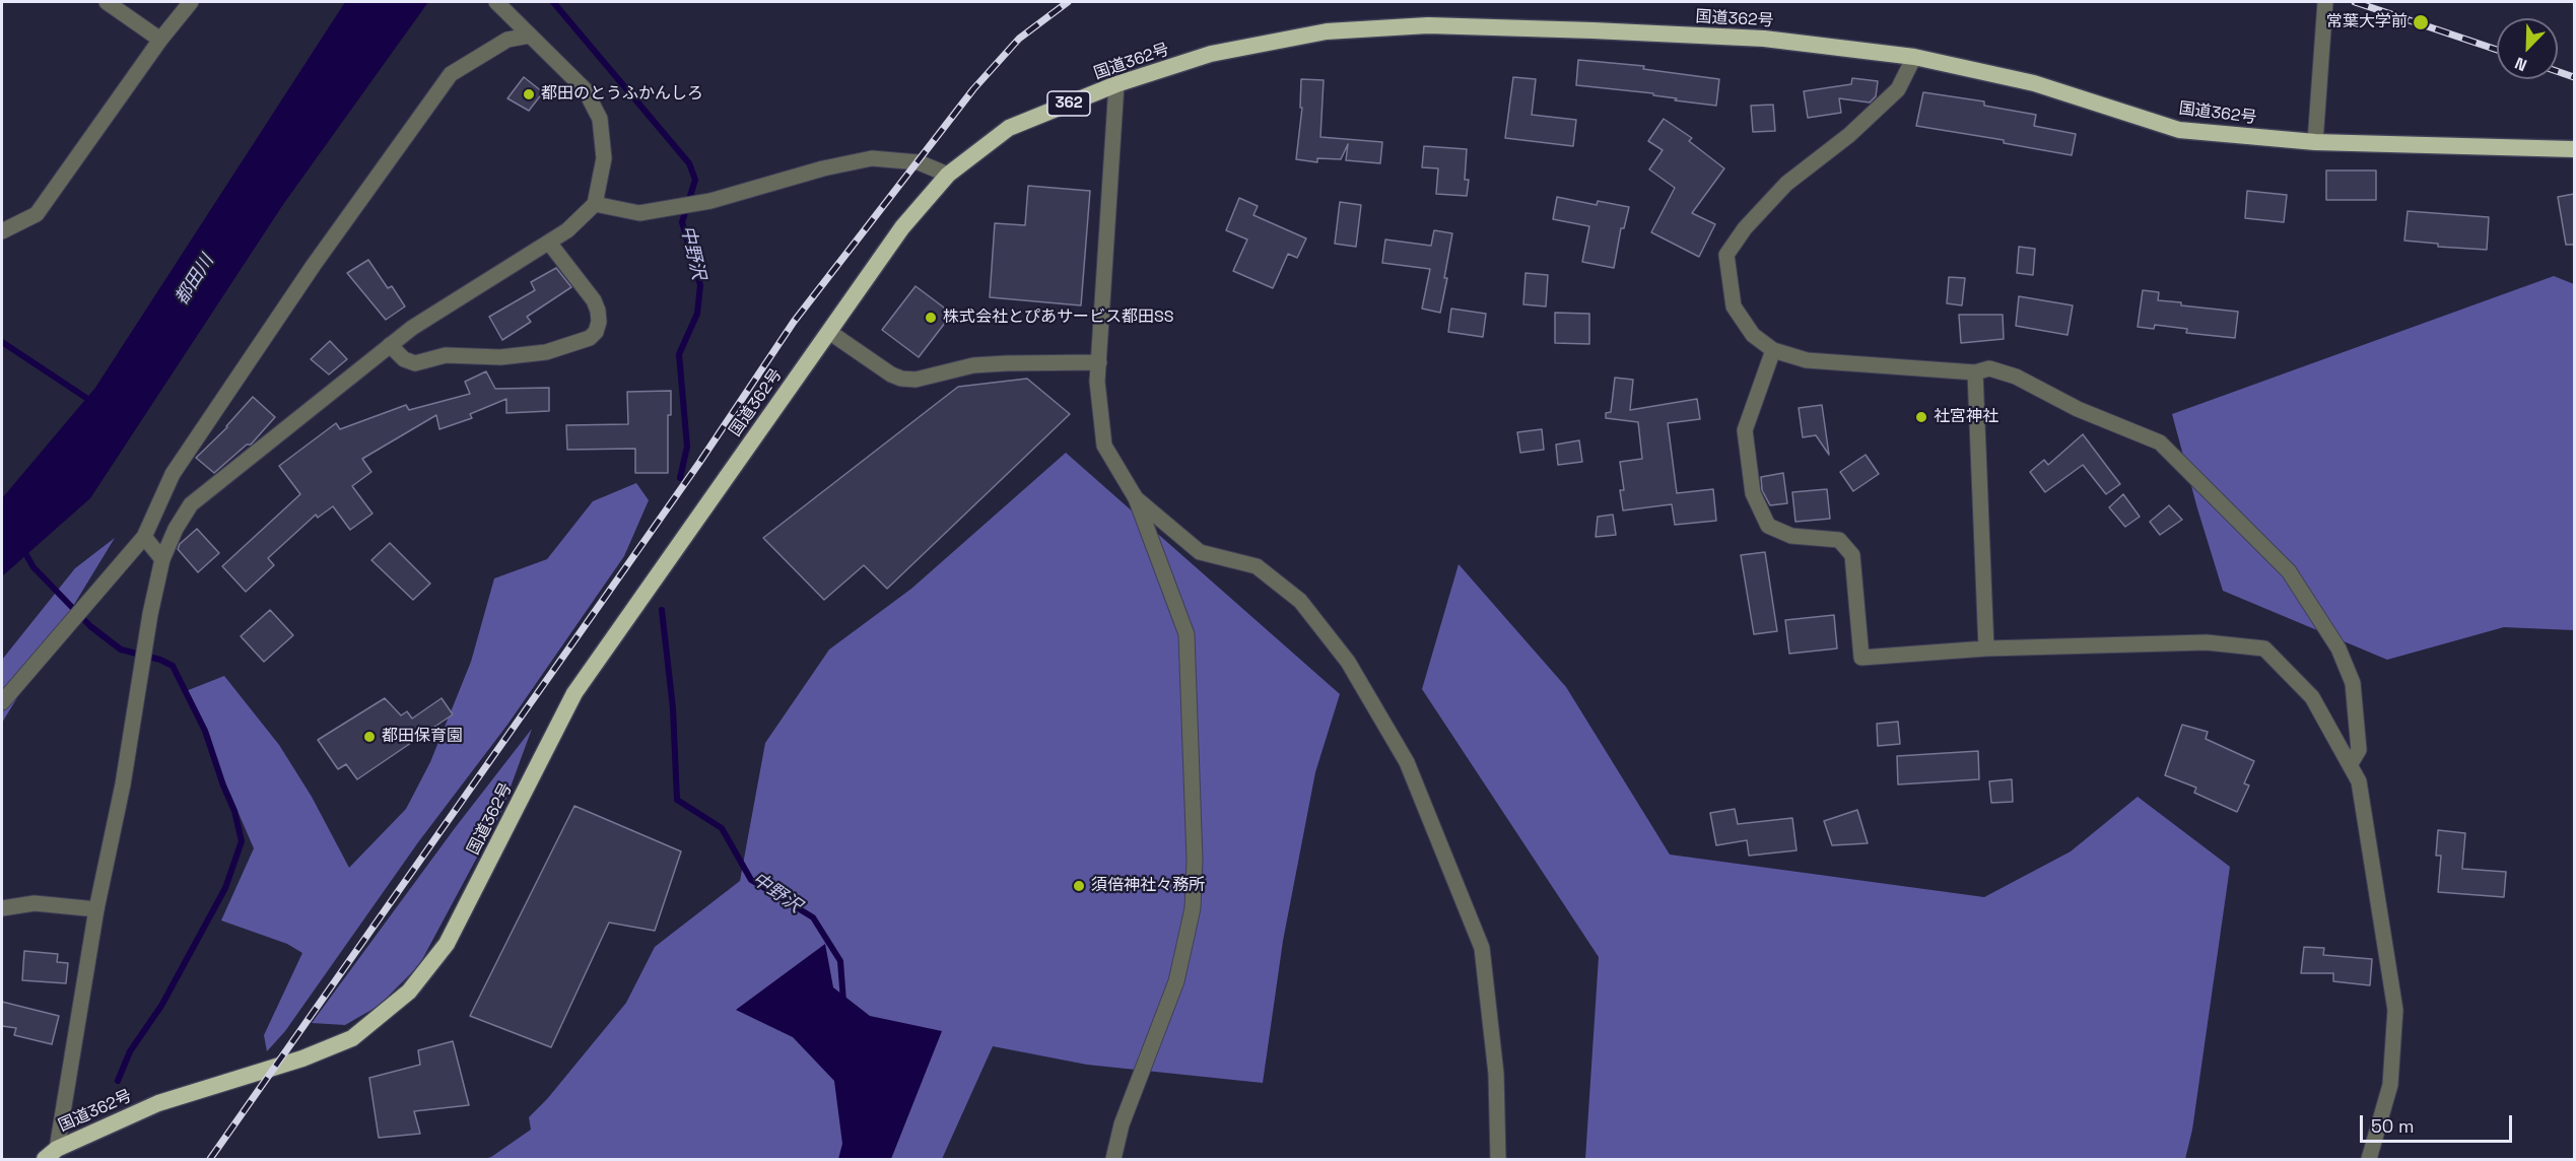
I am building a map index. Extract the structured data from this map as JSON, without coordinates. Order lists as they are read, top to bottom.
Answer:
{
  "streets": {
    "highway": ["国道362号", "362"]
  },
  "water": ["中野沢", "都田川"],
  "places": [
    "常葉大学前",
    "都田のとうふかんしろ",
    "株式会社とぴあサービス都田SS",
    "社宮神社",
    "都田保育園",
    "須倍神社々務所"
  ],
  "scale_bar": "50 m",
  "north": "bottom left"
}
